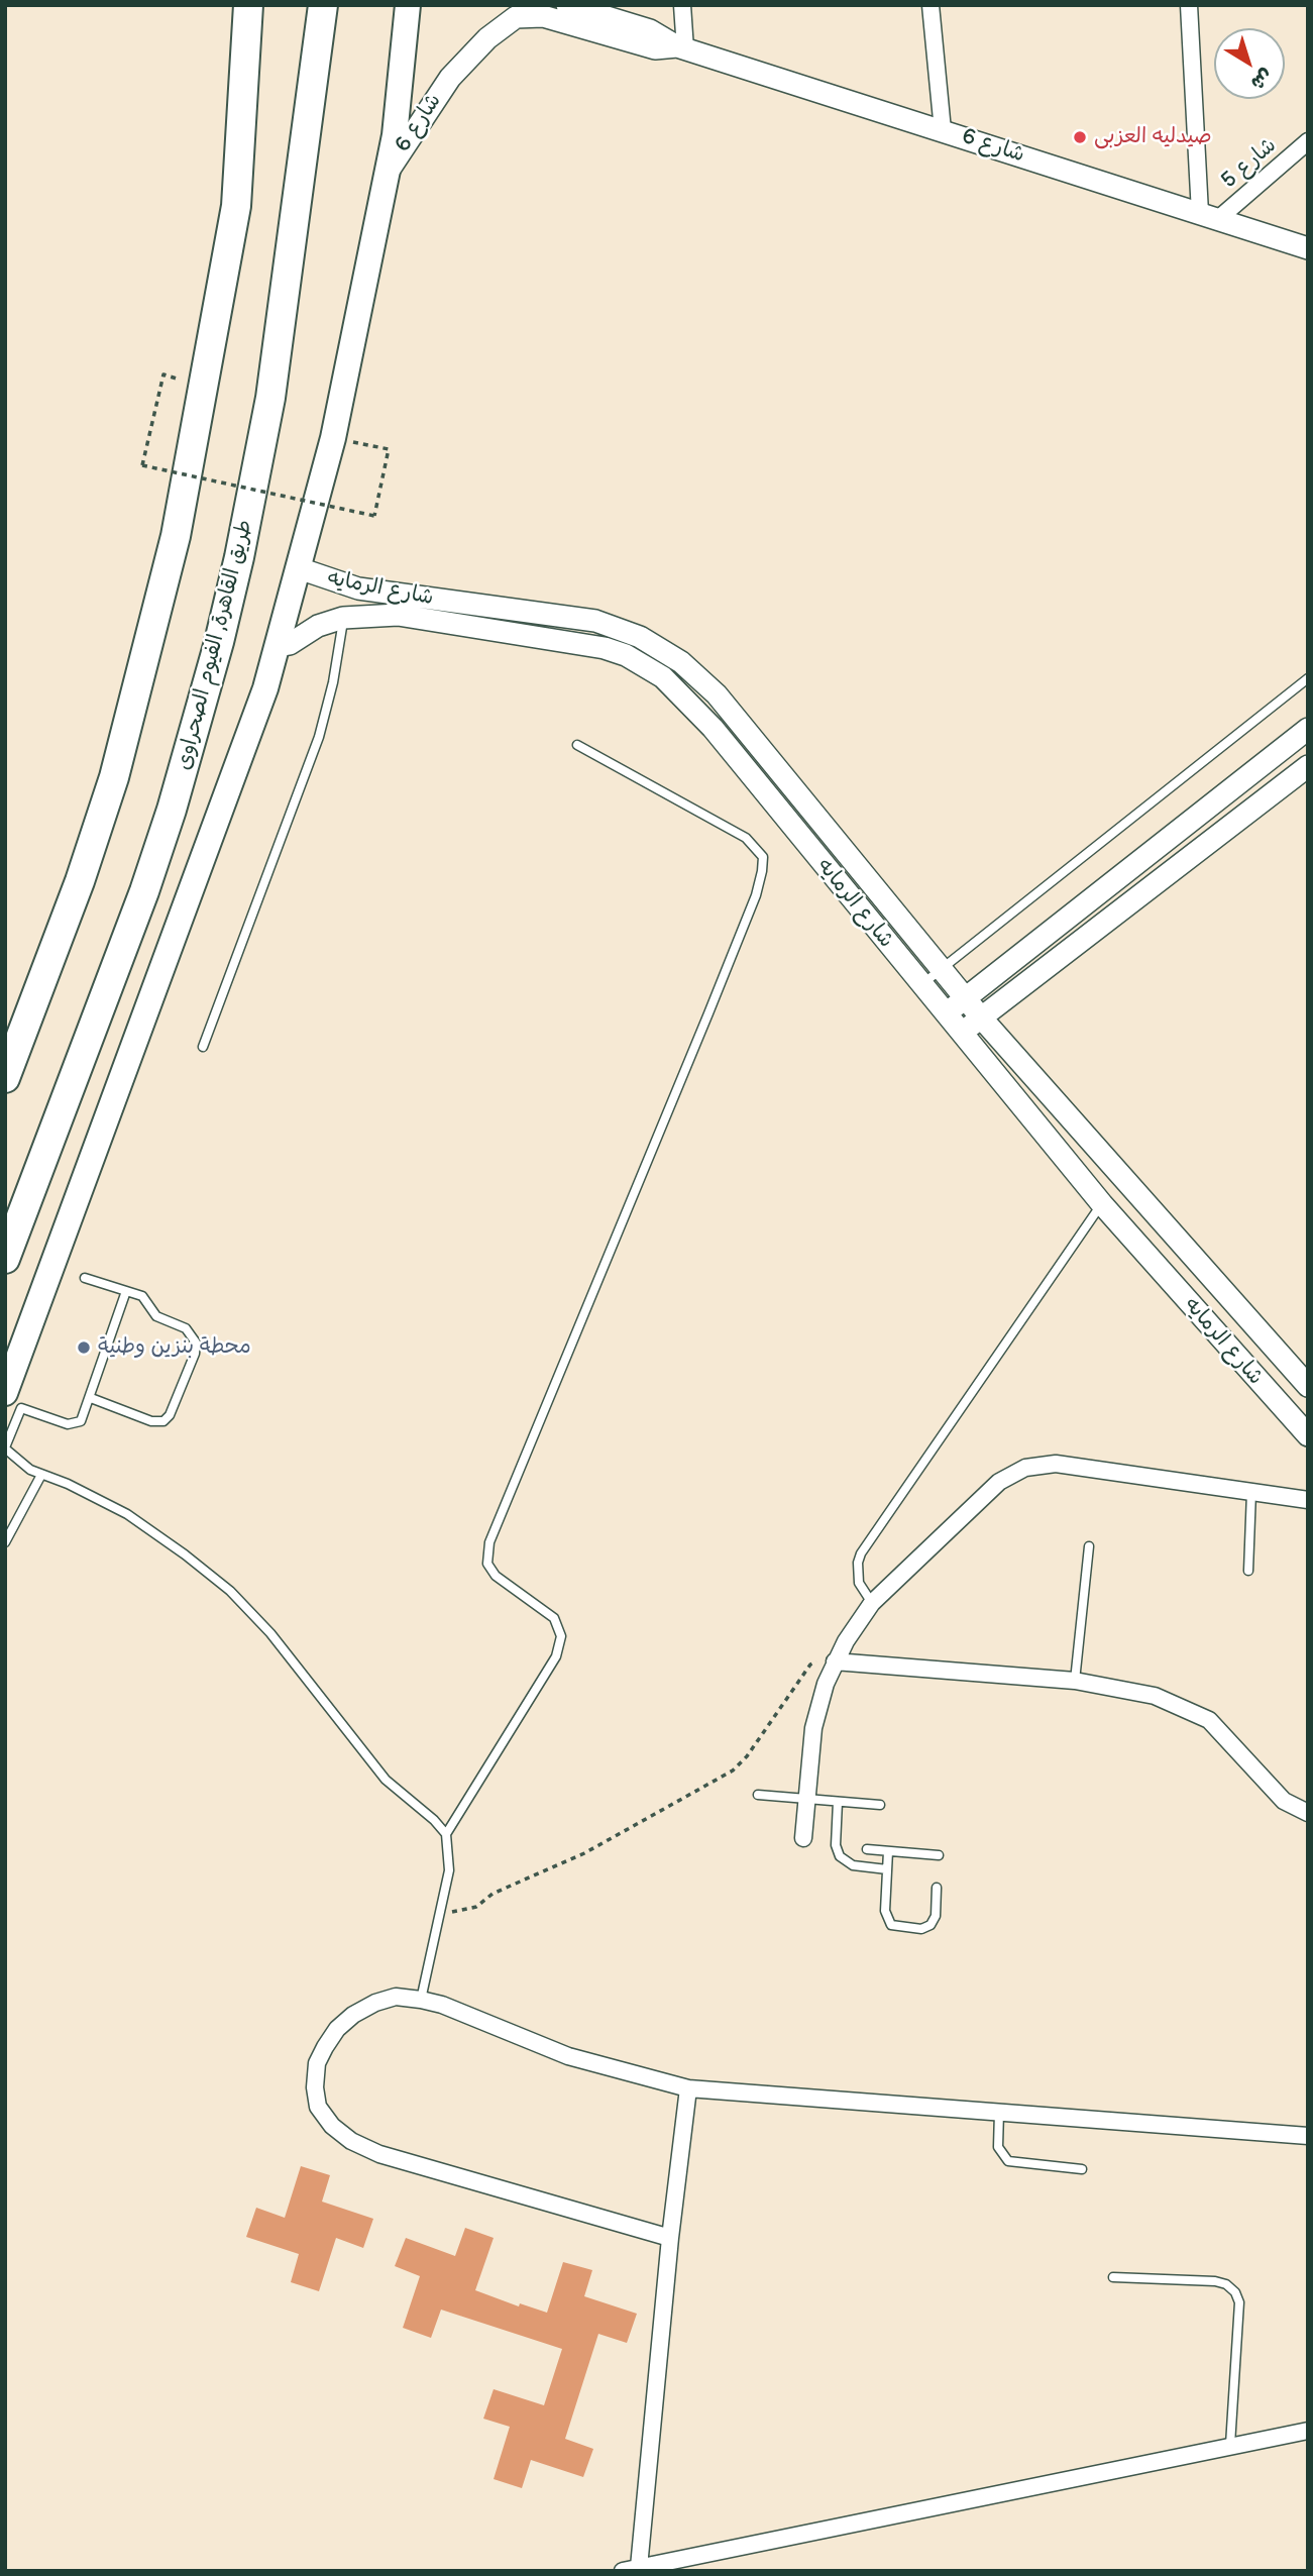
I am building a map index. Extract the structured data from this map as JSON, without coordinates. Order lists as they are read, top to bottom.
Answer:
{
  "streets": {
    "highway": ["طريق القاهرة, الفيوم الصحراوى"],
    "street": ["شارع 6", "شارع 5", "شارع الرمايه"]
  },
  "crossings": [
    ["شارع 6", "شارع 5"]
  ],
  "places": ["صيدليه العزبى", "محطة بنزين وطنية"],
  "north": "bottom right"
}
